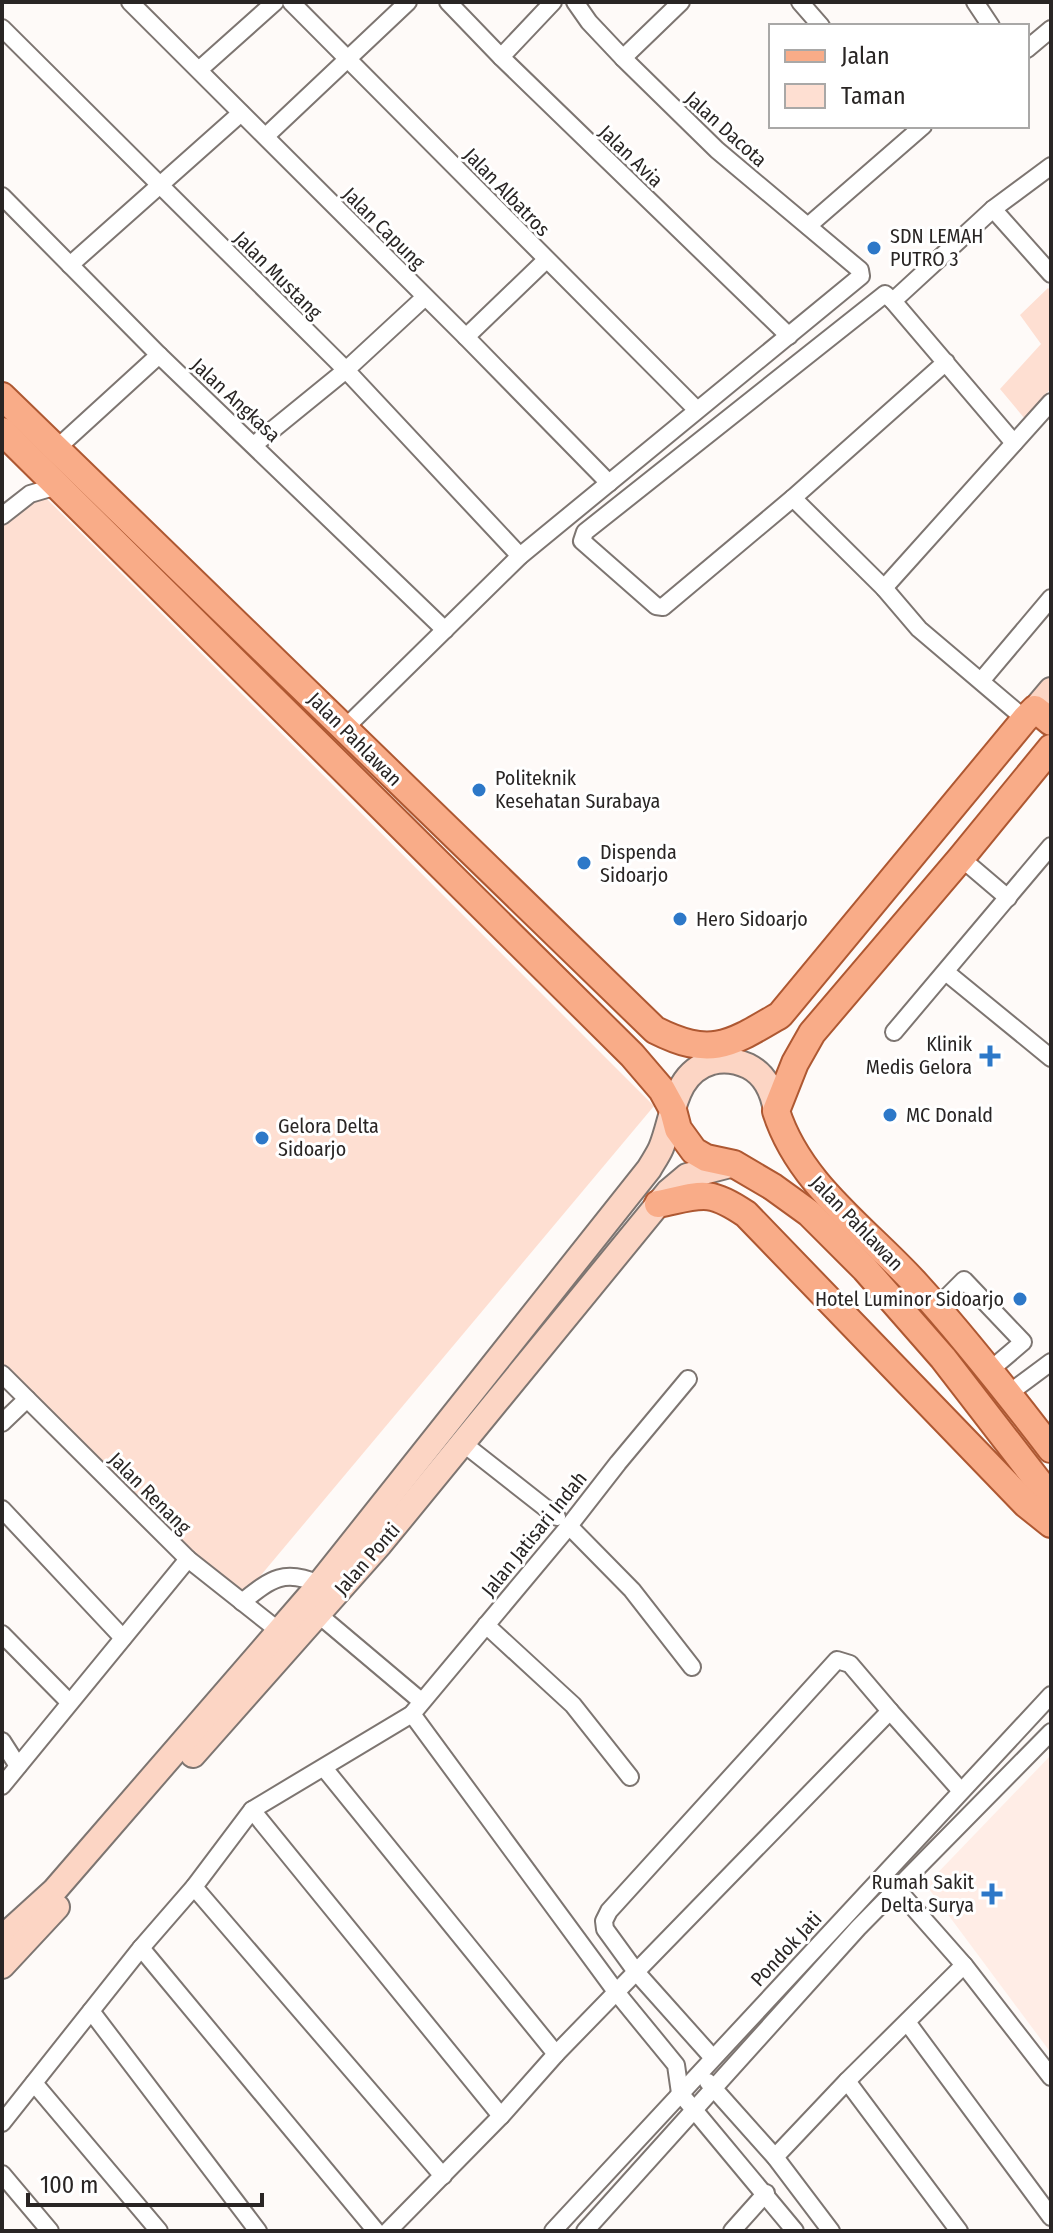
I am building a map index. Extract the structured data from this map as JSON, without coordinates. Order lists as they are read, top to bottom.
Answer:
{
  "streets": {
    "main road": ["Jalan Pahlawan", "Jalan Ponti"],
    "street": [
      "Jalan Dacota",
      "Jalan Avia",
      "Jalan Albatros",
      "Jalan Capung",
      "Jalan Mustang",
      "Jalan Angkasa",
      "Jalan Renang",
      "Jalan Jatisari Indah",
      "Pondok Jati"
    ]
  },
  "crossings": [
    ["Jalan Dacota", "Jalan Avia"],
    ["Jalan Pahlawan", "Jalan Ponti"],
    ["Jalan Renang", "Jalan Ponti"]
  ],
  "places": {
    "other": [
      "SDN LEMAH PUTRO 3",
      "Politeknik Kesehatan Surabaya",
      "Dispenda Sidoarjo",
      "Hero Sidoarjo",
      "MC Donald",
      "Gelora Delta Sidoarjo",
      "Hotel Luminor Sidoarjo"
    ],
    "health": ["Klinik Medis Gelora", "Rumah Sakit Delta Surya"]
  },
  "legend": ["Jalan", "Taman"],
  "scale_bar": "100 m"
}
